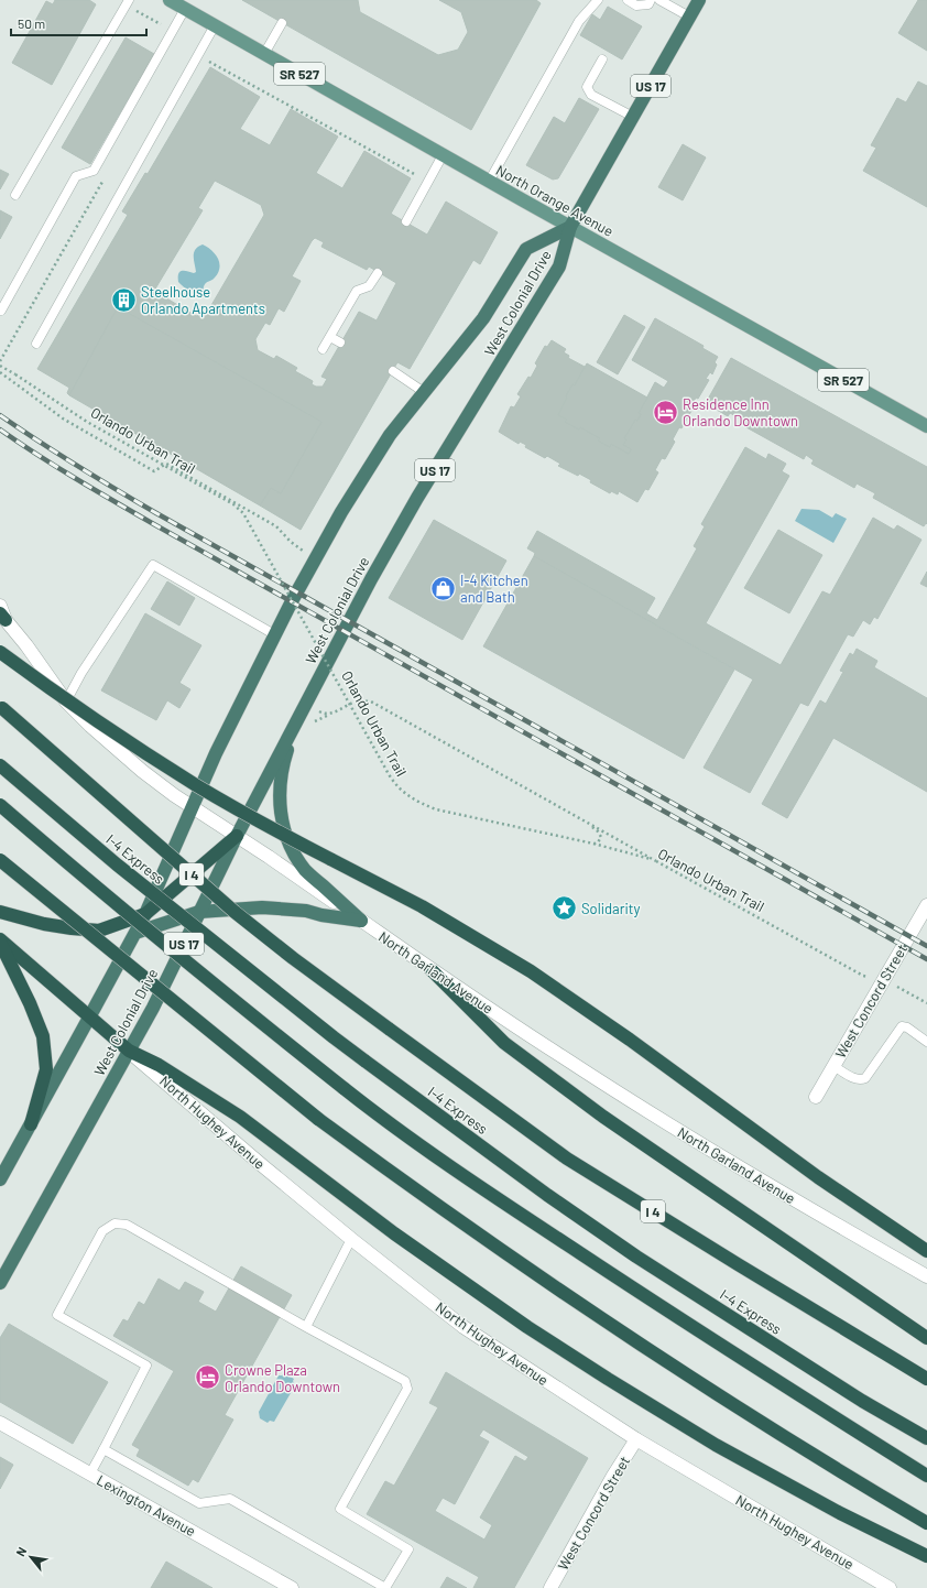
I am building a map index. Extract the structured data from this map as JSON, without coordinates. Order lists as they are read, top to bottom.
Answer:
{
  "streets": {
    "highway": [
      "US 17",
      "West Colonial Drive",
      "I-4 Express",
      "I 4"
    ],
    "main road": ["SR 527", "North Orange Avenue"],
    "street": [
      "North Garland Avenue",
      "West Concord Street",
      "North Hughey Avenue",
      "Lexington Avenue"
    ],
    "path": ["Orlando Urban Trail"]
  },
  "crossings": [
    ["US 17", "North Orange Avenue"],
    ["US 17", "West Colonial Drive"],
    ["North Orange Avenue", "West Colonial Drive"],
    ["West Colonial Drive", "North Garland Avenue"],
    ["West Colonial Drive", "North Hughey Avenue"],
    ["West Concord Street", "North Hughey Avenue"]
  ],
  "places": {
    "building": ["Steelhouse Orlando Apartments"],
    "hotel": ["Residence Inn Orlando Downtown", "Crowne Plaza Orlando Downtown"],
    "shop": ["I-4 Kitchen and Bath"],
    "place": ["Solidarity"]
  },
  "scale_bar": "50 m",
  "north": "top left"
}
